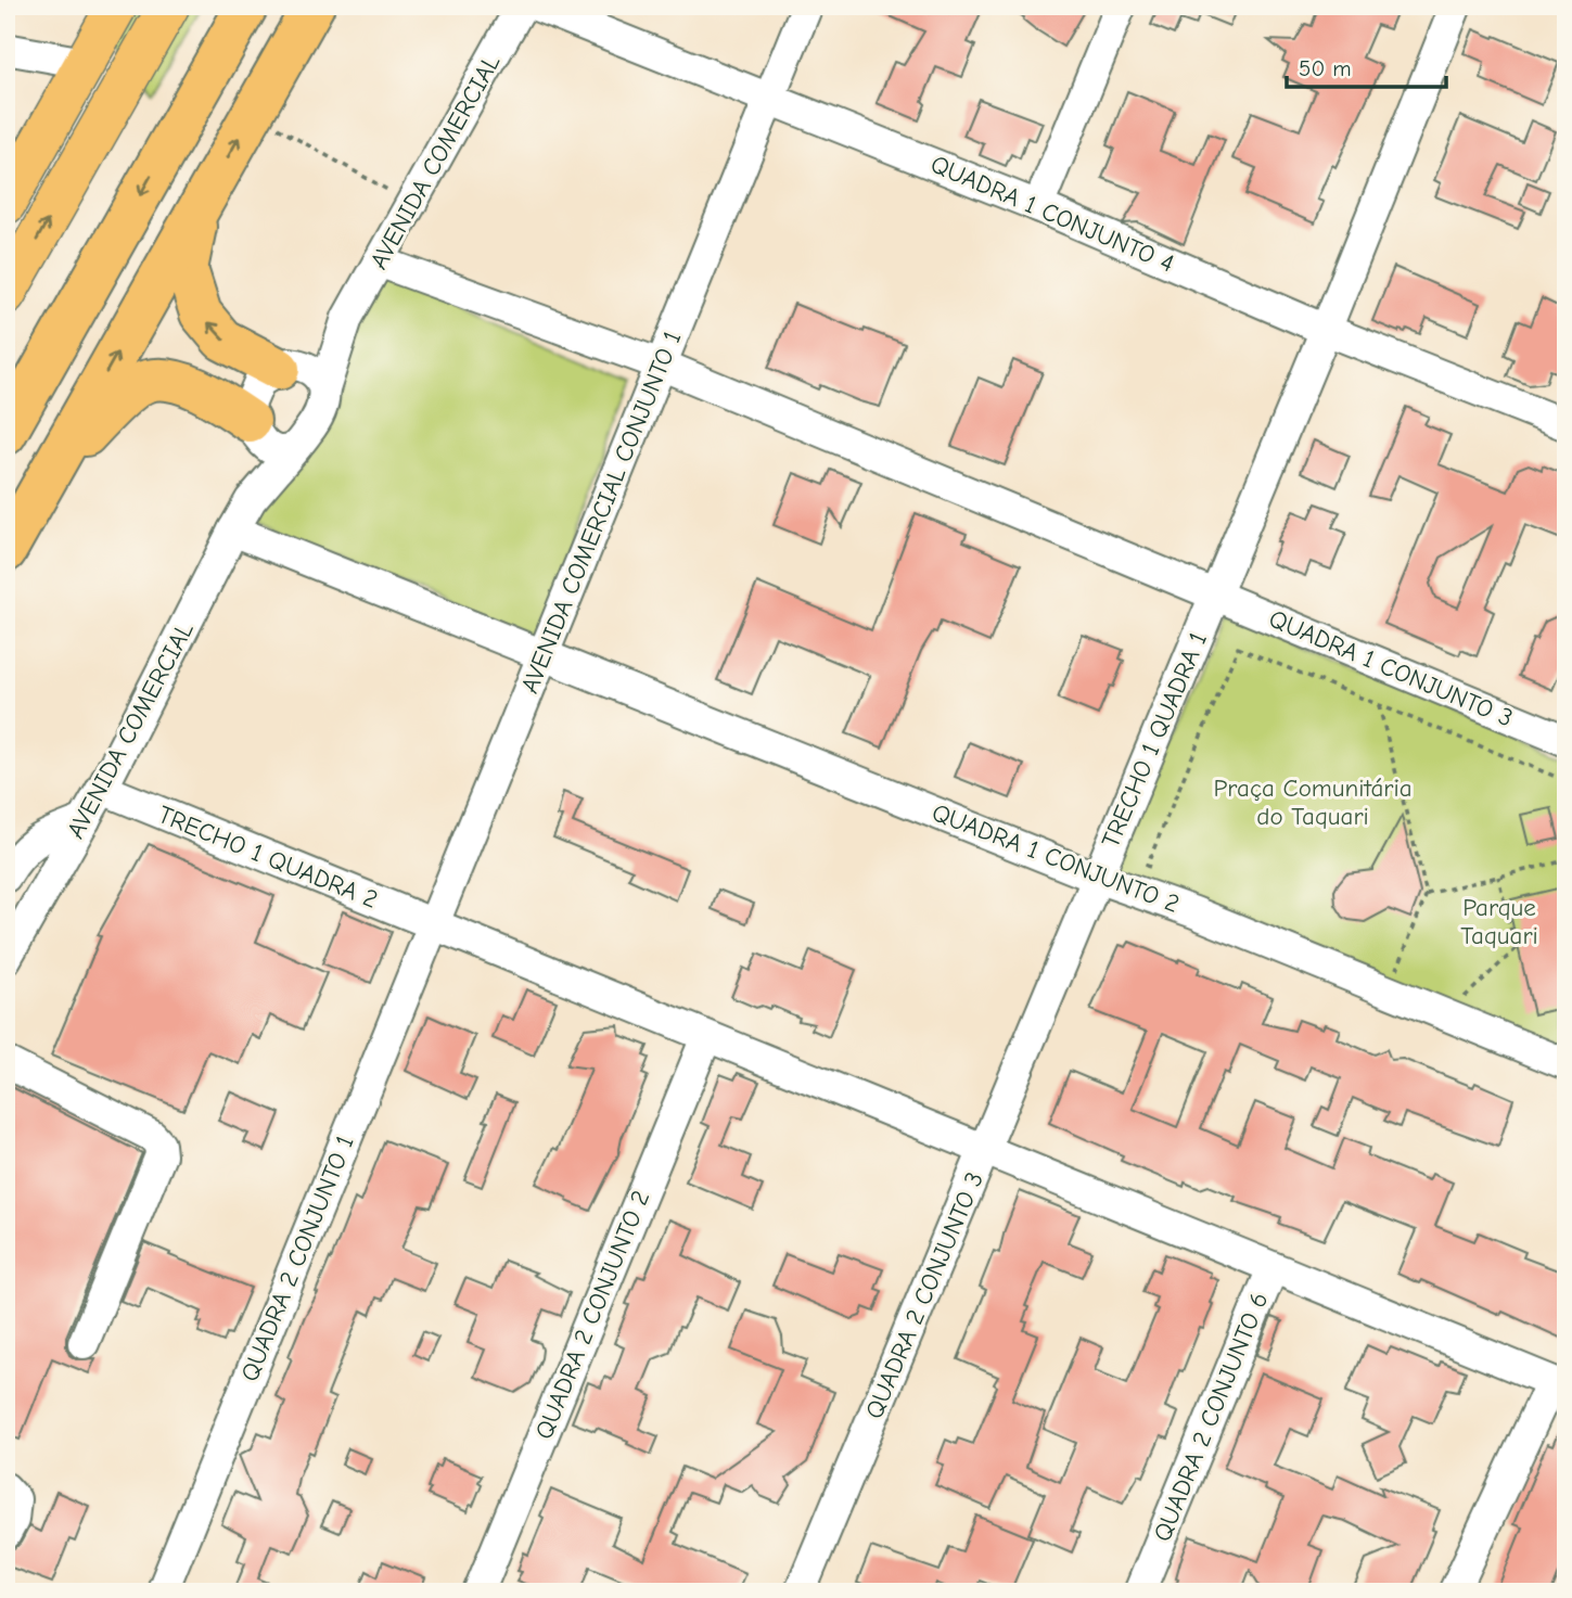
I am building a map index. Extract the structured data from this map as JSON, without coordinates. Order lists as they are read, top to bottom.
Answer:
{
  "streets": {
    "street": [
      "AVENIDA COMERCIAL",
      "QUADRA 1 CONJUNTO 4",
      "AVENIDA COMERCIAL CONJUNTO 1",
      "QUADRA 1 CONJUNTO 3",
      "TRECHO 1 QUADRA 1",
      "TRECHO 1 QUADRA 2",
      "QUADRA 1 CONJUNTO 2",
      "QUADRA 2 CONJUNTO 1",
      "QUADRA 2 CONJUNTO 3",
      "QUADRA 2 CONJUNTO 2",
      "QUADRA 2 CONJUNTO 6"
    ]
  },
  "crossings": [
    ["AVENIDA COMERCIAL", "QUADRA 1 CONJUNTO 3"],
    ["AVENIDA COMERCIAL", "TRECHO 1 QUADRA 2"],
    ["AVENIDA COMERCIAL", "QUADRA 1 CONJUNTO 2"],
    ["QUADRA 1 CONJUNTO 4", "AVENIDA COMERCIAL CONJUNTO 1"],
    ["QUADRA 1 CONJUNTO 4", "TRECHO 1 QUADRA 1"],
    ["AVENIDA COMERCIAL CONJUNTO 1", "QUADRA 1 CONJUNTO 3"],
    ["AVENIDA COMERCIAL CONJUNTO 1", "TRECHO 1 QUADRA 2"],
    ["AVENIDA COMERCIAL CONJUNTO 1", "QUADRA 1 CONJUNTO 2"],
    ["AVENIDA COMERCIAL CONJUNTO 1", "QUADRA 2 CONJUNTO 1"],
    ["QUADRA 1 CONJUNTO 3", "TRECHO 1 QUADRA 1"],
    ["TRECHO 1 QUADRA 1", "QUADRA 1 CONJUNTO 2"],
    ["TRECHO 1 QUADRA 1", "QUADRA 2 CONJUNTO 3"],
    ["TRECHO 1 QUADRA 2", "QUADRA 2 CONJUNTO 1"],
    ["TRECHO 1 QUADRA 2", "QUADRA 2 CONJUNTO 3"],
    ["TRECHO 1 QUADRA 2", "QUADRA 2 CONJUNTO 2"],
    ["QUADRA 2 CONJUNTO 3", "QUADRA 2 CONJUNTO 2"]
  ],
  "parks": ["Praça Comunitária do Taquari", "Parque Taquari"],
  "scale_bar": "50 m"
}
